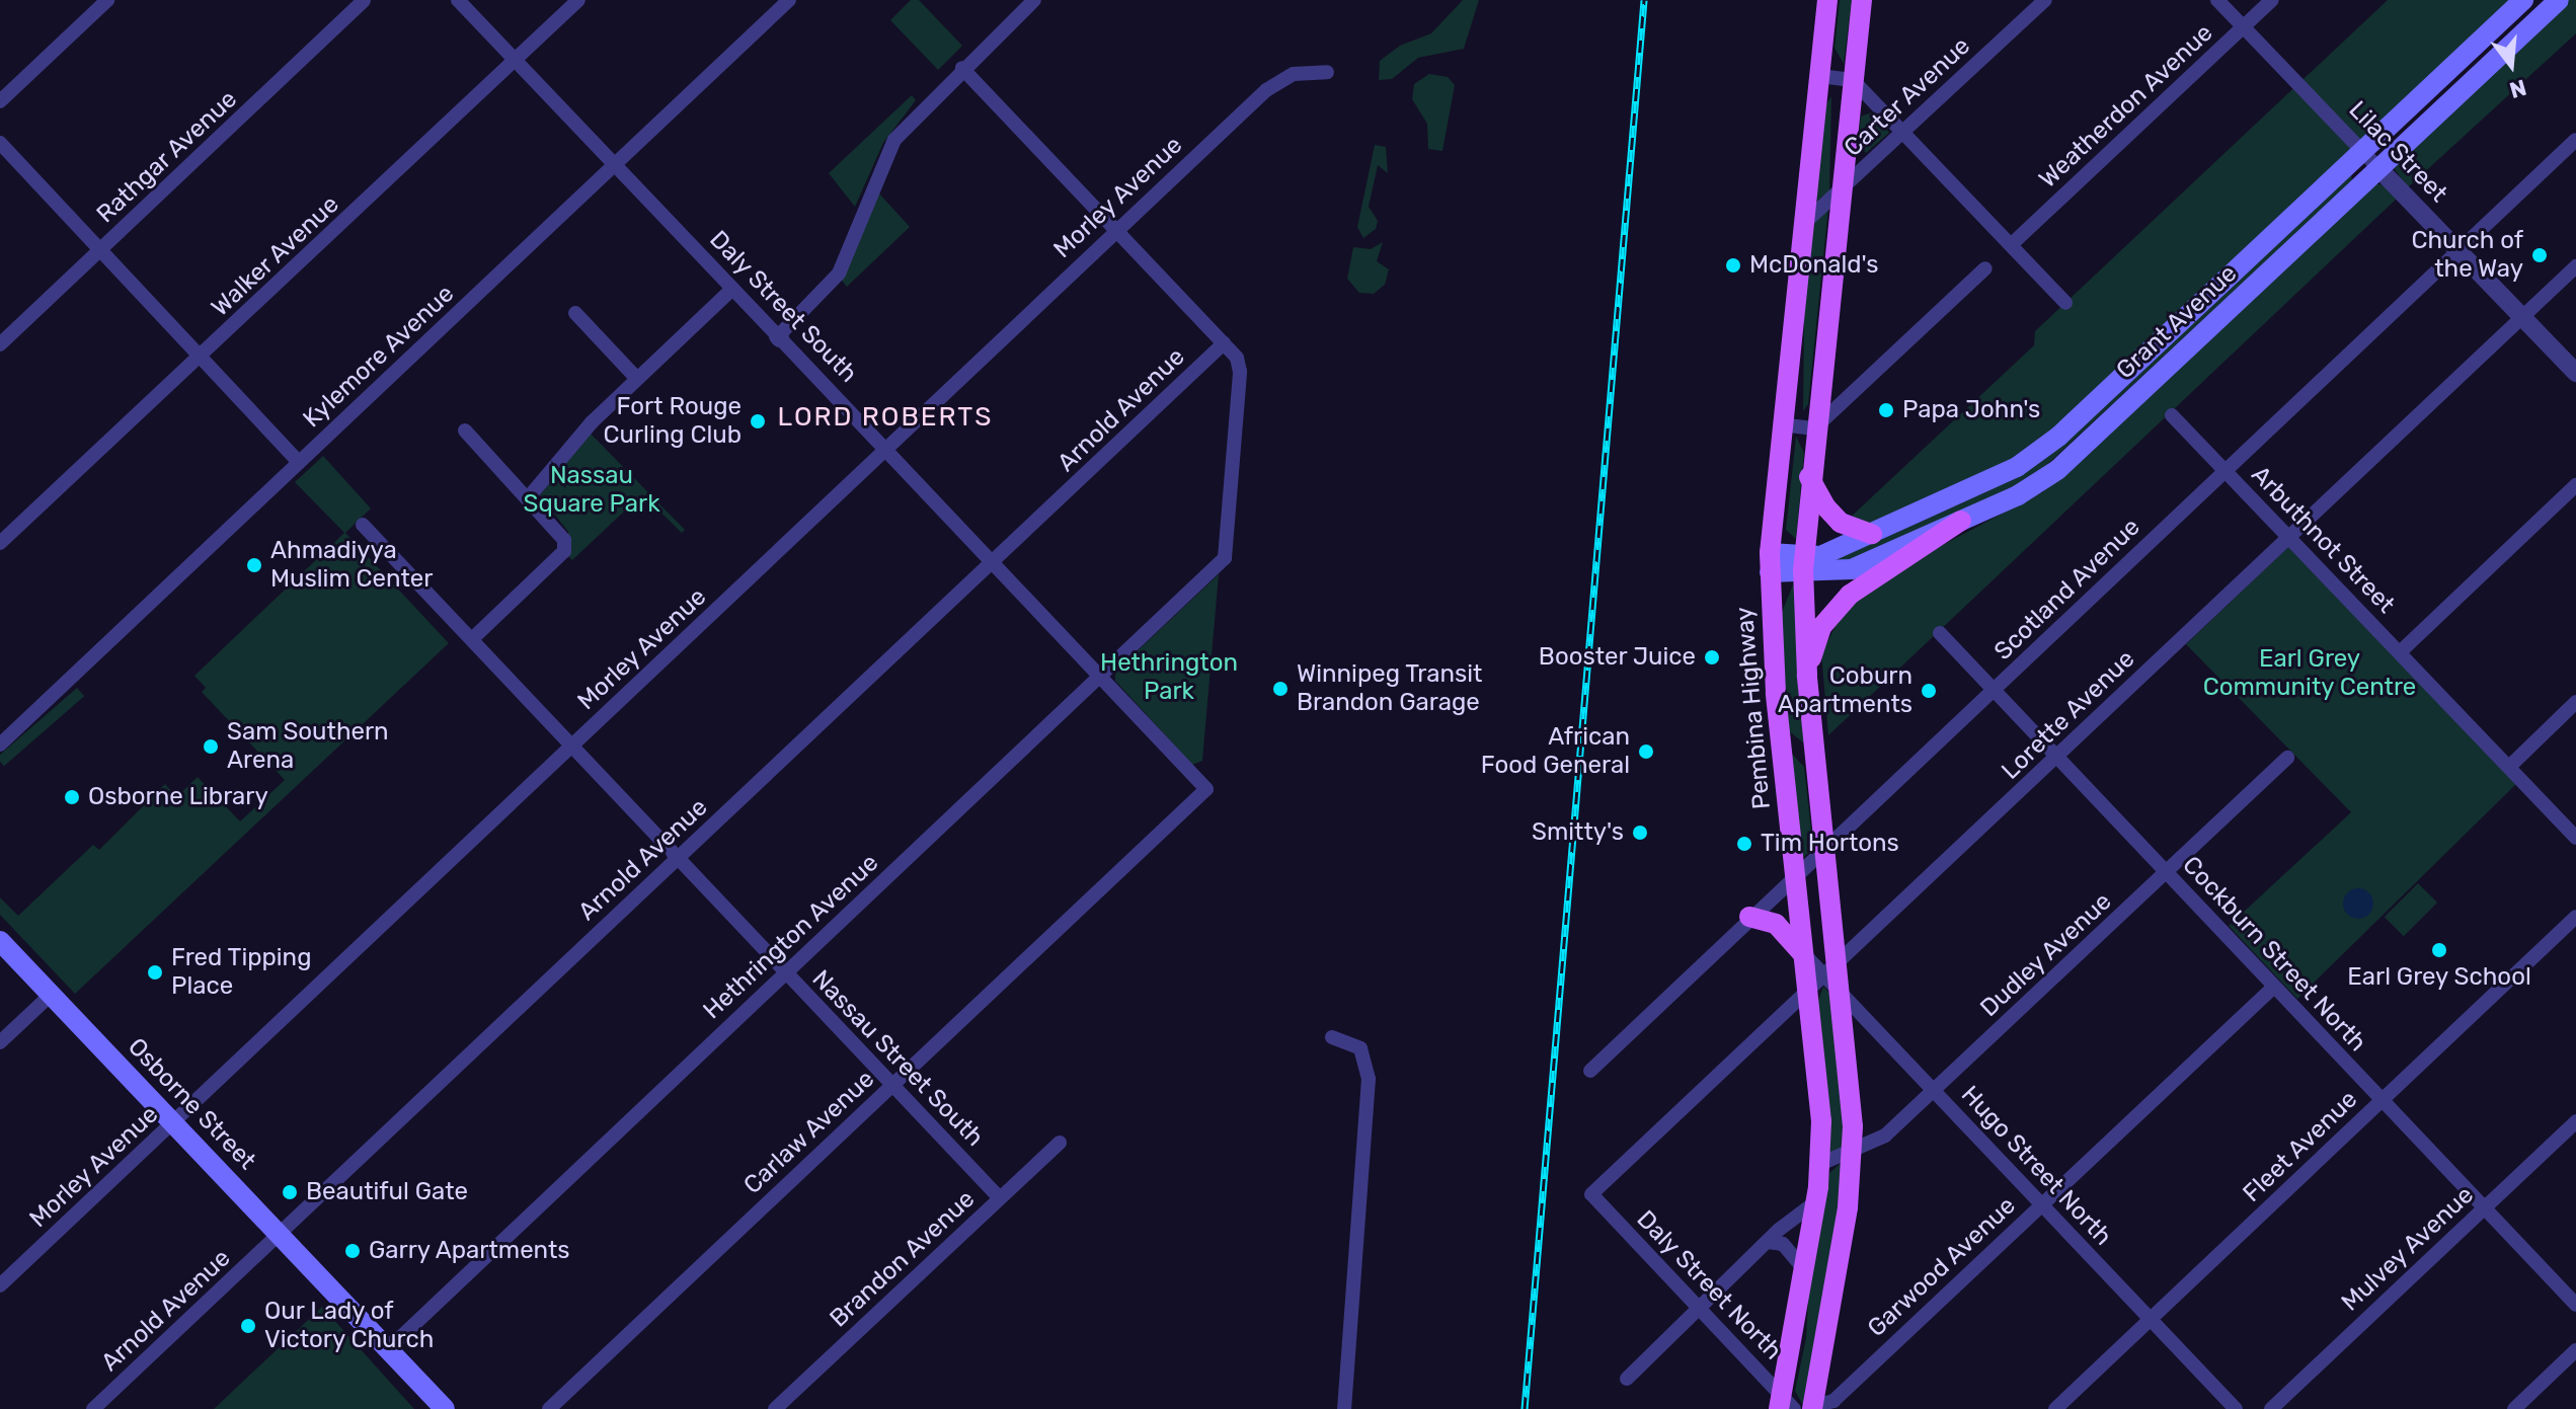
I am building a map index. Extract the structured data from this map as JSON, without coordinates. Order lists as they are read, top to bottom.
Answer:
{
  "streets": {
    "main road": ["Grant Avenue", "Pembina Highway", "Osborne Street"],
    "street": [
      "Carter Avenue",
      "Weatherdon Avenue",
      "Lilac Street",
      "Rathgar Avenue",
      "Morley Avenue",
      "Walker Avenue",
      "Daly Street South",
      "Kylemore Avenue",
      "Arnold Avenue",
      "Arbuthnot Street",
      "Scotland Avenue",
      "Lorette Avenue",
      "Hethrington Avenue",
      "Cockburn Street North",
      "Dudley Avenue",
      "Nassau Street South",
      "Carlaw Avenue",
      "Fleet Avenue",
      "Hugo Street North",
      "Mulvey Avenue",
      "Brandon Avenue",
      "Garwood Avenue",
      "Daly Street North"
    ]
  },
  "crossings": [
    ["Carter Avenue", "Pembina Highway"],
    ["Weatherdon Avenue", "Lilac Street"],
    ["Lilac Street", "Grant Avenue"],
    ["Lilac Street", "Scotland Avenue"],
    ["Lilac Street", "Lorette Avenue"],
    ["Morley Avenue", "Daly Street South"],
    ["Morley Avenue", "Nassau Street South"],
    ["Morley Avenue", "Osborne Street"],
    ["Walker Avenue", "Daly Street South"],
    ["Daly Street South", "Kylemore Avenue"],
    ["Daly Street South", "Arnold Avenue"],
    ["Daly Street South", "Hethrington Avenue"],
    ["Daly Street South", "Carlaw Avenue"],
    ["Grant Avenue", "Pembina Highway"],
    ["Arnold Avenue", "Hethrington Avenue"],
    ["Arnold Avenue", "Nassau Street South"],
    ["Arnold Avenue", "Osborne Street"],
    ["Arbuthnot Street", "Scotland Avenue"],
    ["Arbuthnot Street", "Lorette Avenue"],
    ["Scotland Avenue", "Pembina Highway"],
    ["Scotland Avenue", "Cockburn Street North"],
    ["Pembina Highway", "Lorette Avenue"],
    ["Pembina Highway", "Dudley Avenue"],
    ["Pembina Highway", "Garwood Avenue"],
    ["Pembina Highway", "Daly Street North"],
    ["Lorette Avenue", "Cockburn Street North"],
    ["Lorette Avenue", "Daly Street North"],
    ["Hethrington Avenue", "Nassau Street South"],
    ["Hethrington Avenue", "Osborne Street"],
    ["Cockburn Street North", "Dudley Avenue"],
    ["Cockburn Street North", "Fleet Avenue"],
    ["Cockburn Street North", "Mulvey Avenue"],
    ["Cockburn Street North", "Garwood Avenue"],
    ["Dudley Avenue", "Hugo Street North"],
    ["Nassau Street South", "Carlaw Avenue"],
    ["Nassau Street South", "Brandon Avenue"],
    ["Fleet Avenue", "Hugo Street North"],
    ["Hugo Street North", "Garwood Avenue"],
    ["Garwood Avenue", "Daly Street North"]
  ],
  "districts": ["LORD ROBERTS"],
  "parks": ["Nassau Square Park", "Earl Grey Community Centre", "Hethrington Park"],
  "places": [
    "Church of the Way",
    "McDonald's",
    "Papa John's",
    "Fort Rouge Curling Club",
    "Ahmadiyya Muslim Center",
    "Booster Juice",
    "Winnipeg Transit Brandon Garage",
    "Coburn Apartments",
    "Sam Southern Arena",
    "African Food General",
    "Osborne Library",
    "Smitty's",
    "Tim Hortons",
    "Earl Grey School",
    "Fred Tipping Place",
    "Beautiful Gate",
    "Garry Apartments",
    "Our Lady of Victory Church"
  ],
  "north": "bottom"
}
